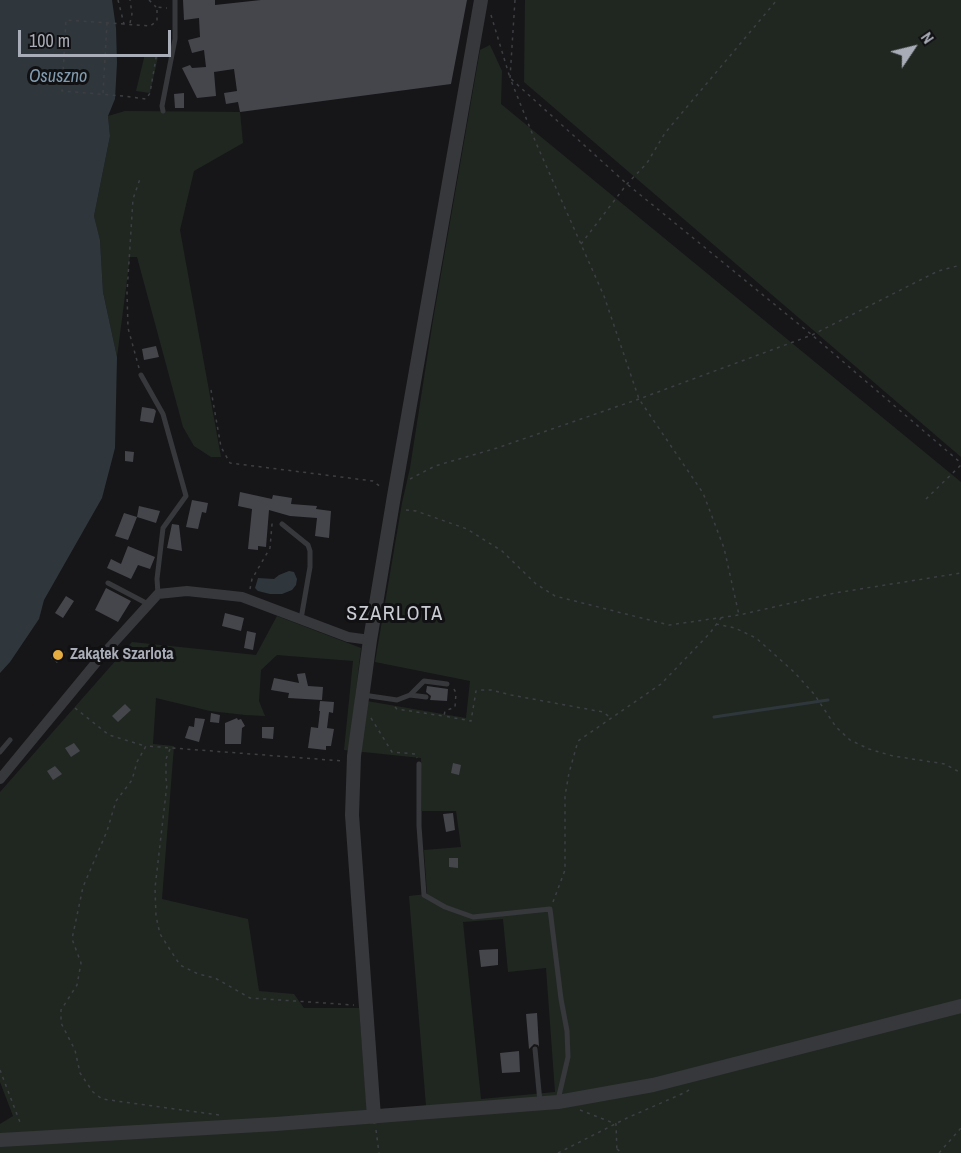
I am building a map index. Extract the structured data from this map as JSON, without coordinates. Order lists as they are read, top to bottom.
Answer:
{
  "districts": ["SZARLOTA"],
  "water": ["Osuszno"],
  "places": ["Zakątek Szarlota"],
  "scale_bar": "100 m",
  "north": "top right"
}
